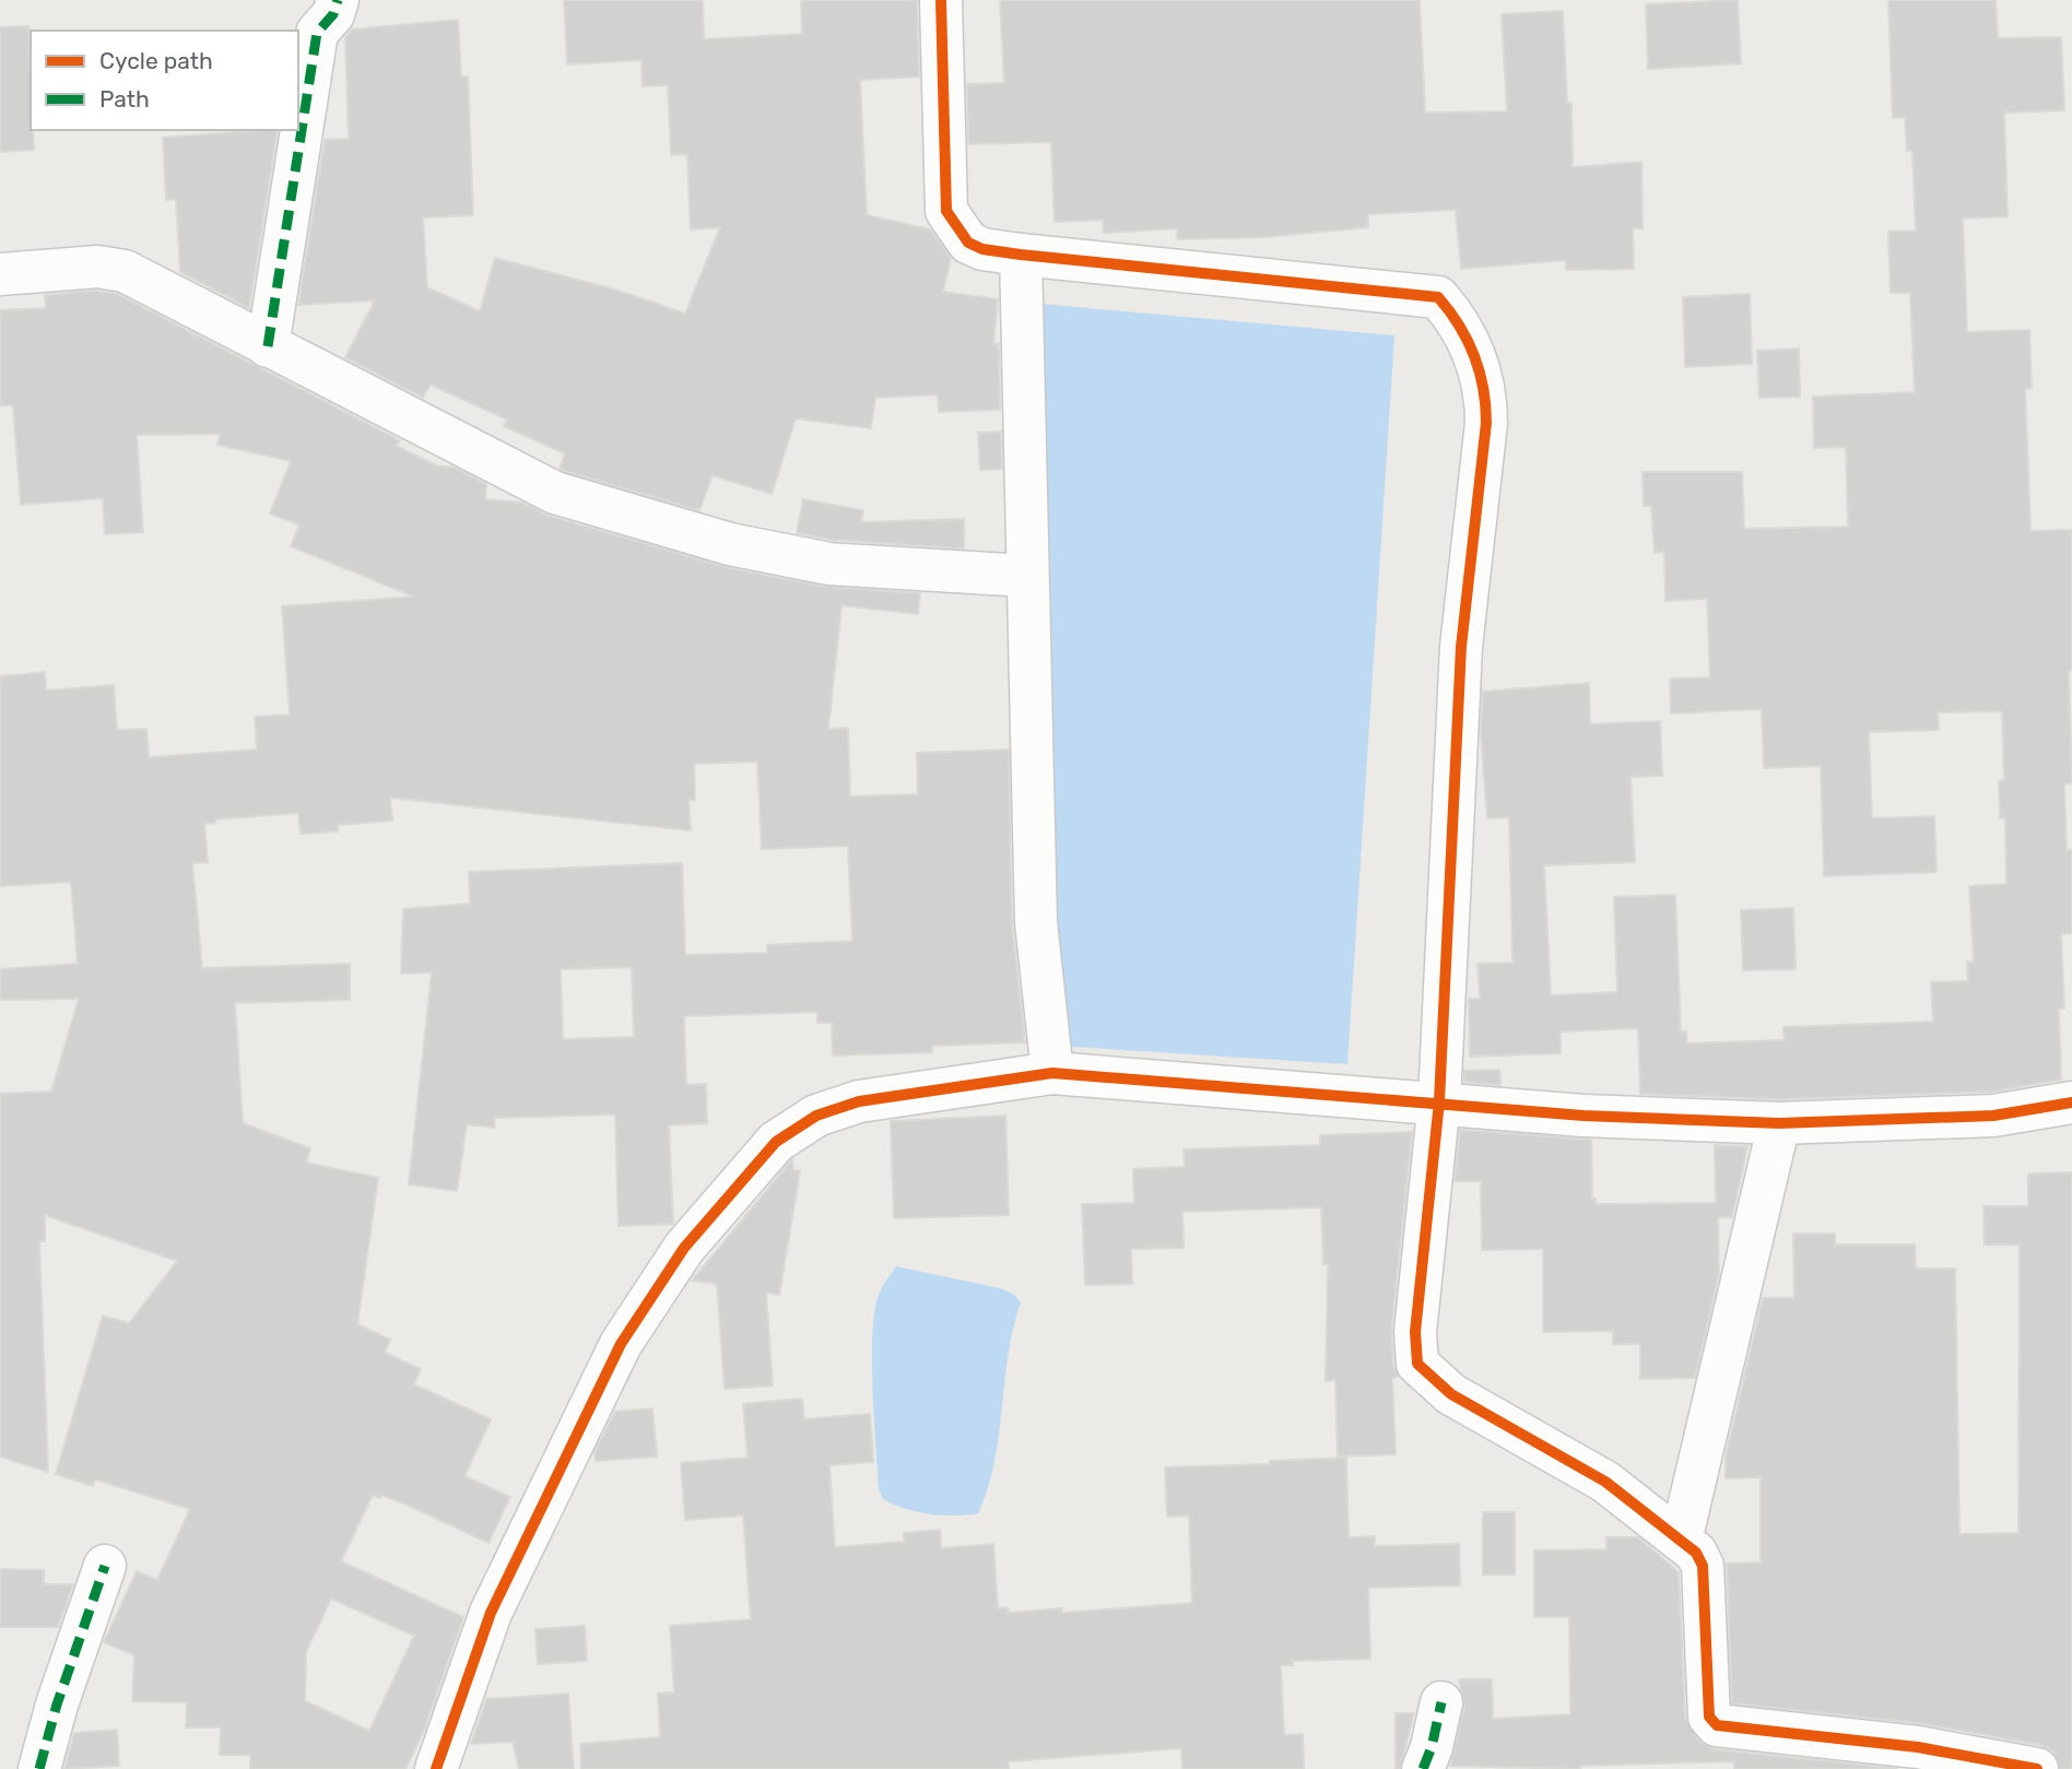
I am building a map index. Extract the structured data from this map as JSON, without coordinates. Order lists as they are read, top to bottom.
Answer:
{
  "legend": ["Cycle path", "Path"]
}
